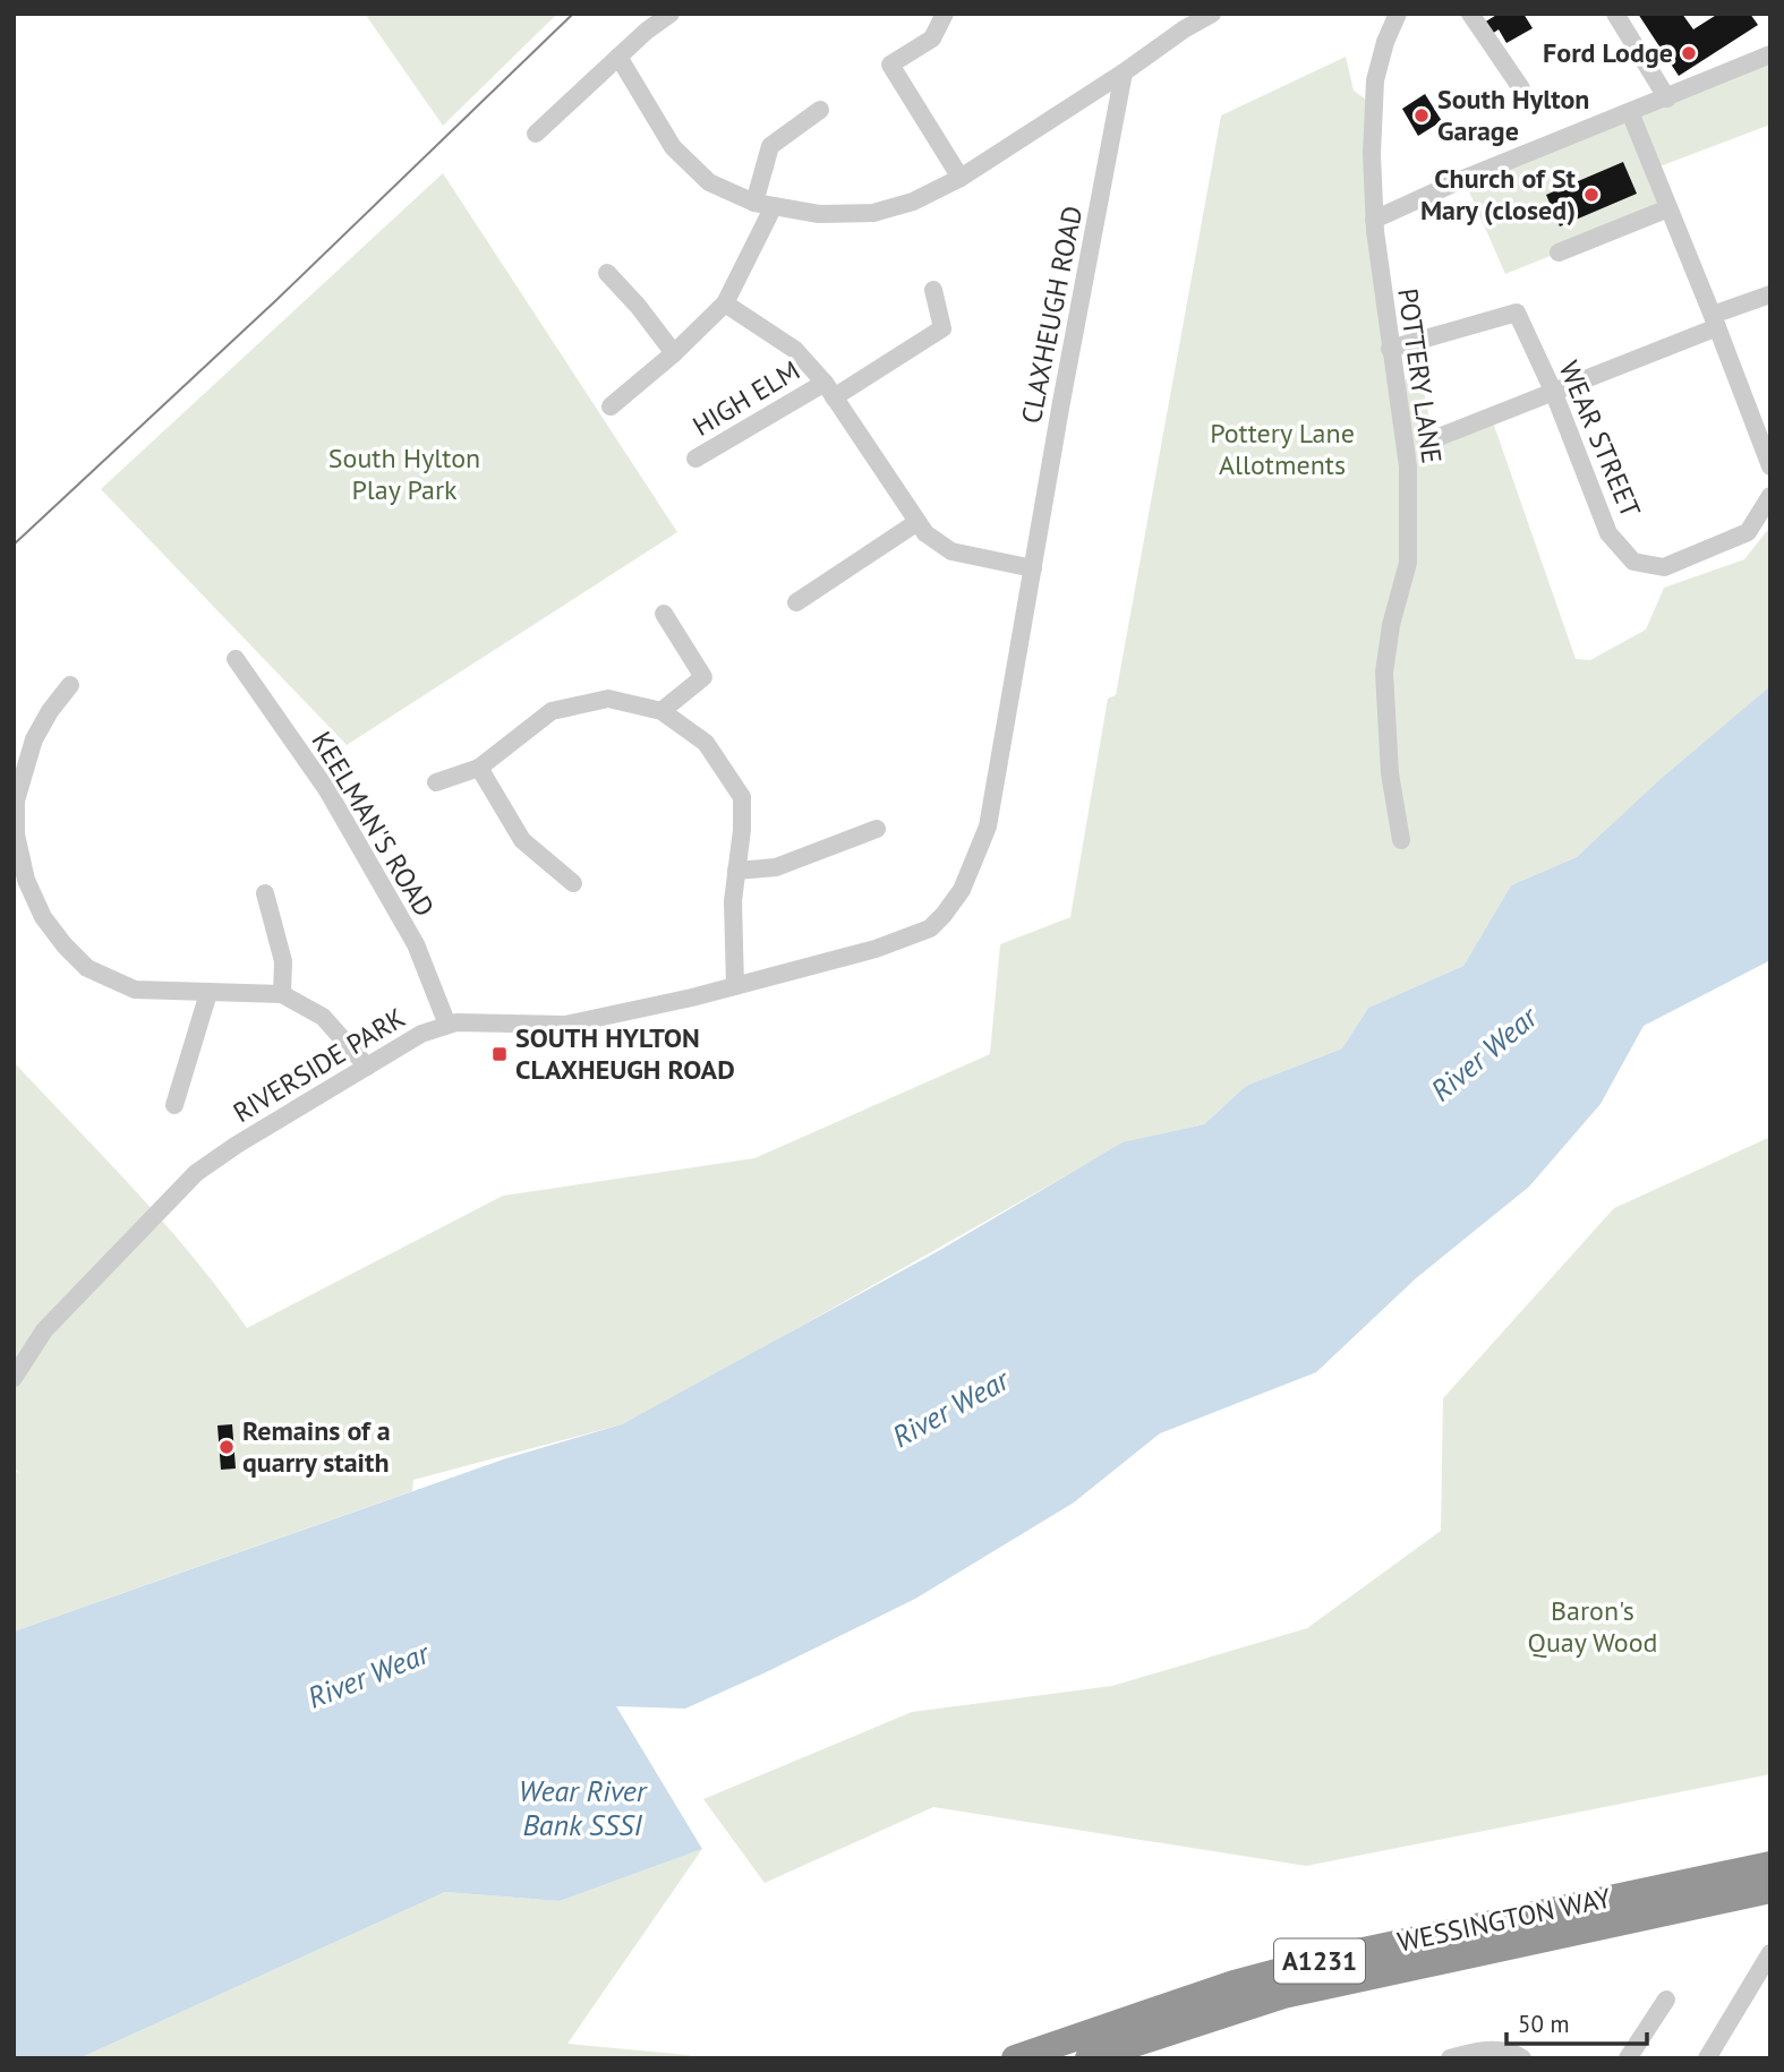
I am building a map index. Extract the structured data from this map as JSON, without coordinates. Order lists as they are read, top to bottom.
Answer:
{
  "streets": {
    "highway": ["WESSINGTON WAY", "A1231"],
    "street": [
      "CLAXHEUGH ROAD",
      "POTTERY LANE",
      "HIGH ELM",
      "WEAR STREET",
      "KEELMAN'S ROAD",
      "RIVERSIDE PARK"
    ]
  },
  "crossings": [
    ["CLAXHEUGH ROAD", "RIVERSIDE PARK"],
    ["POTTERY LANE", "WEAR STREET"],
    ["KEELMAN'S ROAD", "RIVERSIDE PARK"]
  ],
  "water": ["River Wear", "Wear River Bank SSSI"],
  "parks": ["Pottery Lane Allotments", "South Hylton Play Park", "Baron's Quay Wood"],
  "places": {
    "other": [
      "Ford Lodge",
      "South Hylton Garage",
      "Church of St Mary (closed)",
      "Remains of a quarry staith"
    ],
    "transit": ["SOUTH HYLTON CLAXHEUGH ROAD"]
  },
  "scale_bar": "50 m"
}
